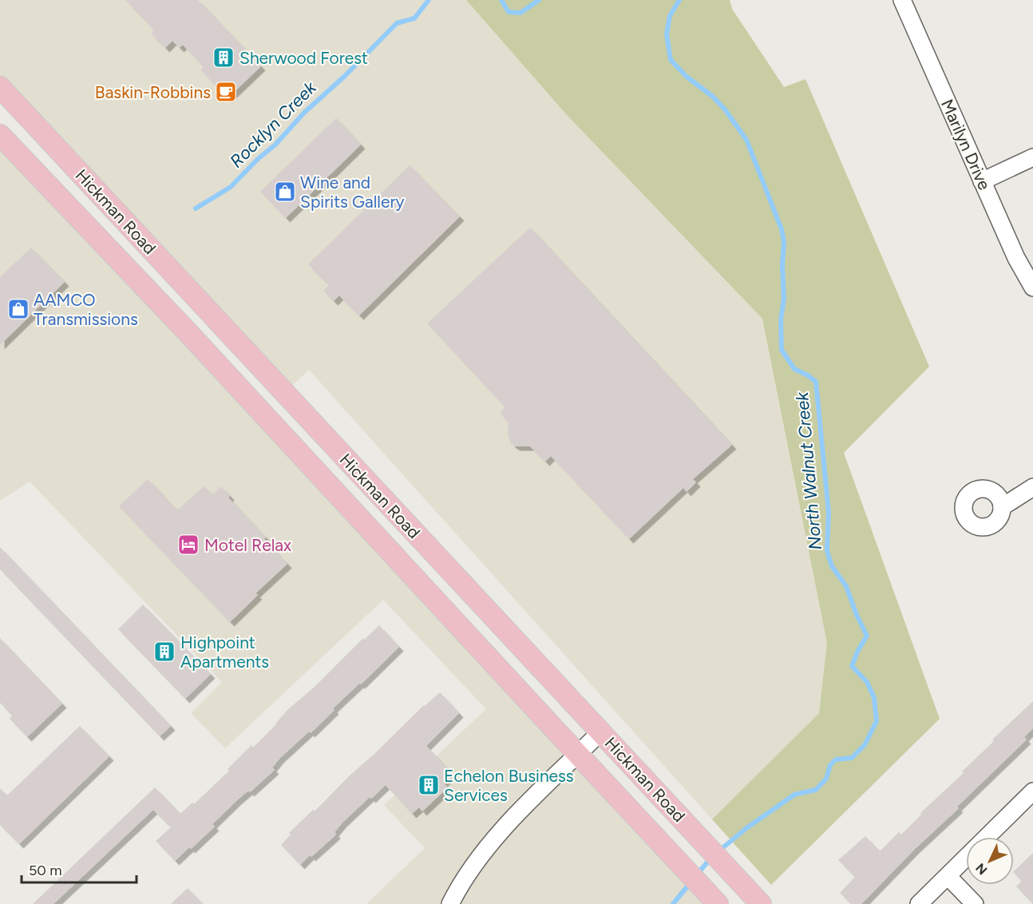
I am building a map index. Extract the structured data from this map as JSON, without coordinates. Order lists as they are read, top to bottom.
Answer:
{
  "streets": {
    "main road": ["Hickman Road"],
    "street": ["Marilyn Drive"]
  },
  "water": ["Rocklyn Creek", "North Walnut Creek"],
  "places": {
    "building": ["Sherwood Forest", "Highpoint Apartments", "Echelon Business Services"],
    "cafe": ["Baskin-Robbins"],
    "shop": ["Wine and Spirits Gallery", "AAMCO Transmissions"],
    "hotel": ["Motel Relax"]
  },
  "scale_bar": "50 m",
  "north": "bottom left"
}
